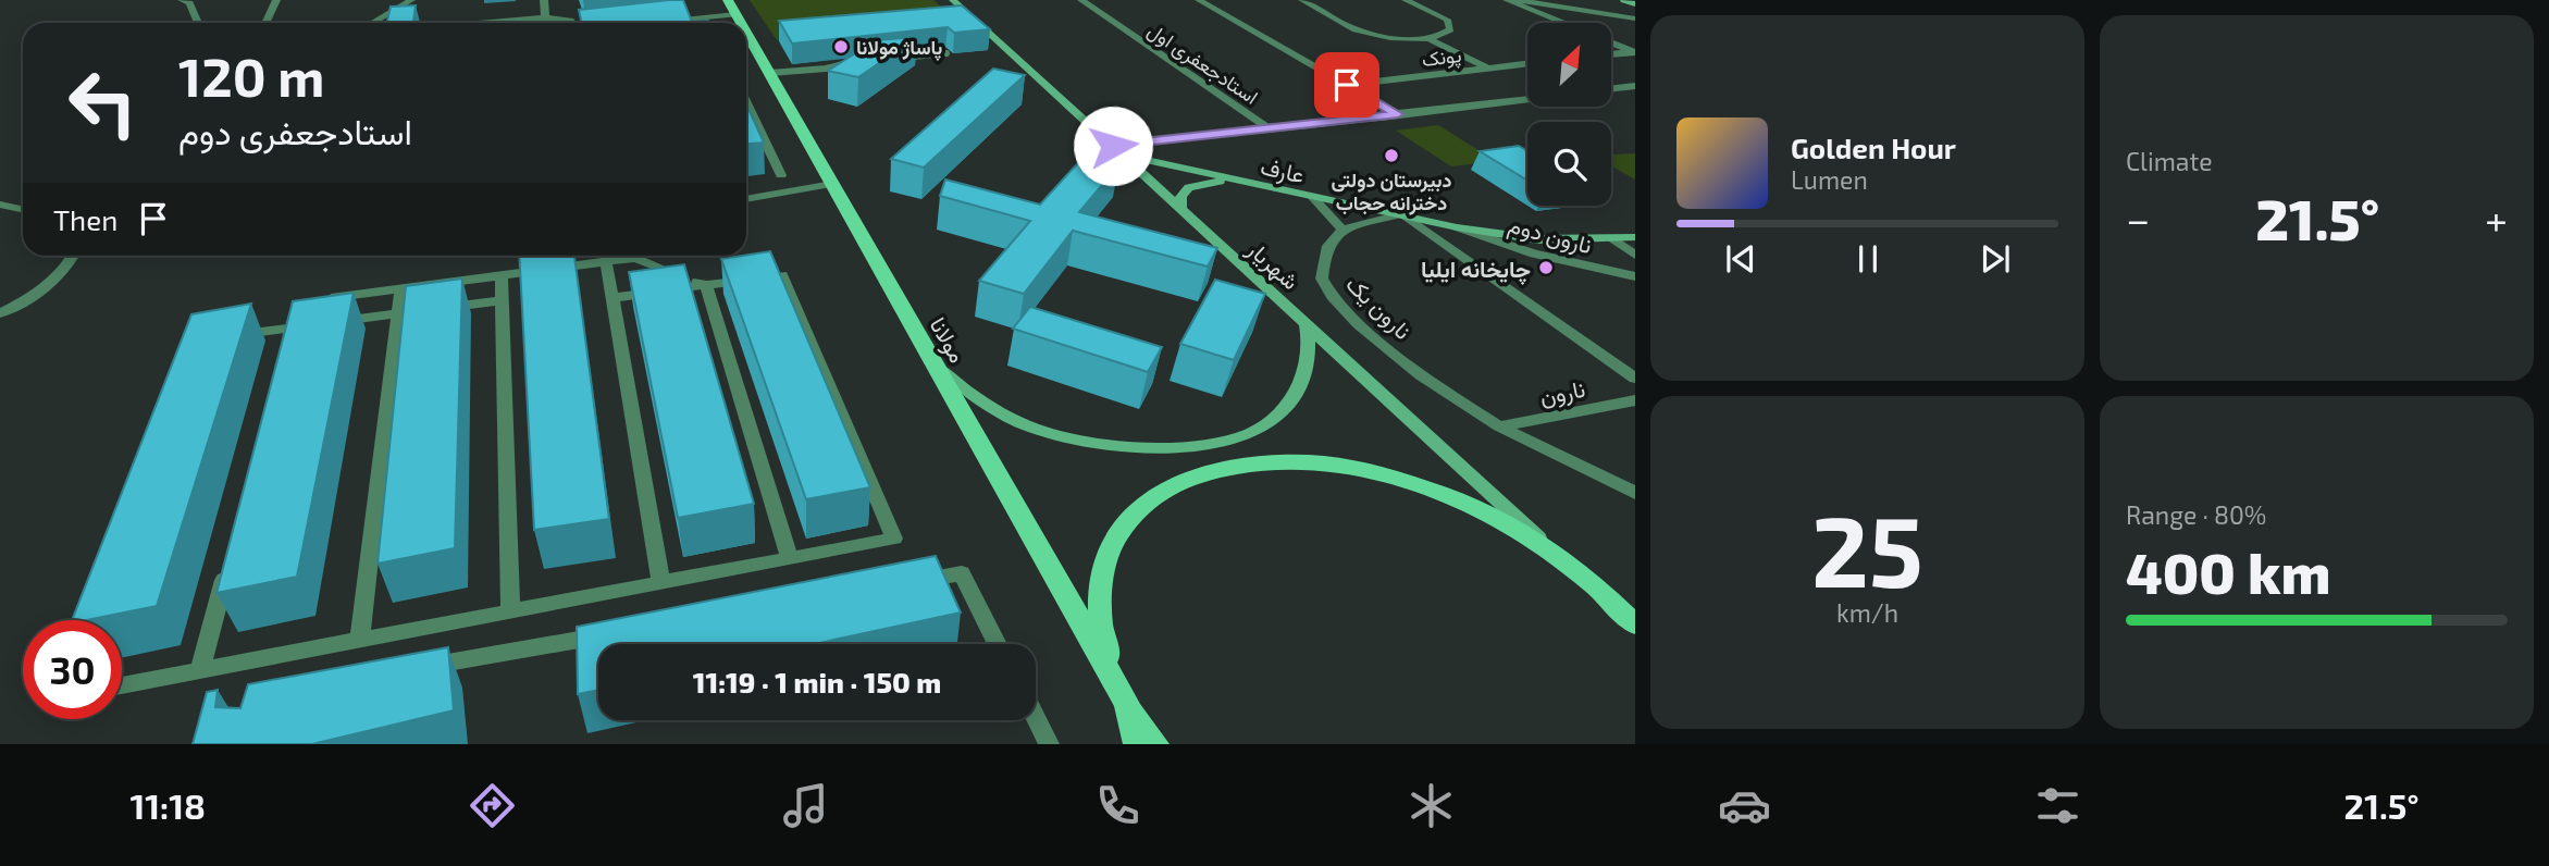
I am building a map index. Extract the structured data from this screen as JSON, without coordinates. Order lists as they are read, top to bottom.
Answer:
{
  "streets": {
    "main road": ["عارف", "شهریار", "مولانا"],
    "street": [
      "پونک",
      "استادجعفری اول",
      "نارون دوم",
      "نارون یک",
      "نارون"
    ]
  },
  "crossings": [
    ["عارف", "نارون دوم"],
    ["عارف", "شهریار"],
    ["نارون یک", "نارون"]
  ],
  "places": ["پاساژ مولانا", "دبیرستان دولتی دخترانه حجاب", "چایخانه ایلیا"],
  "north": "top right",
  "page": {
    "tile": [
      "Climate",
      ["25", "km/h"],
      ["Range · 80%", "400 km"]
    ],
    "turn": ["120 m", "استادجعفری دوم"],
    "song": ["Golden Hour", "Lumen"],
    "then": "Then",
    "heat": ["−", "21.5°", "+"],
    "limit": "30",
    "trip": "11:19 · 1 min · 150 m",
    "tabs": ["11:18", "21.5°"]
  }
}
